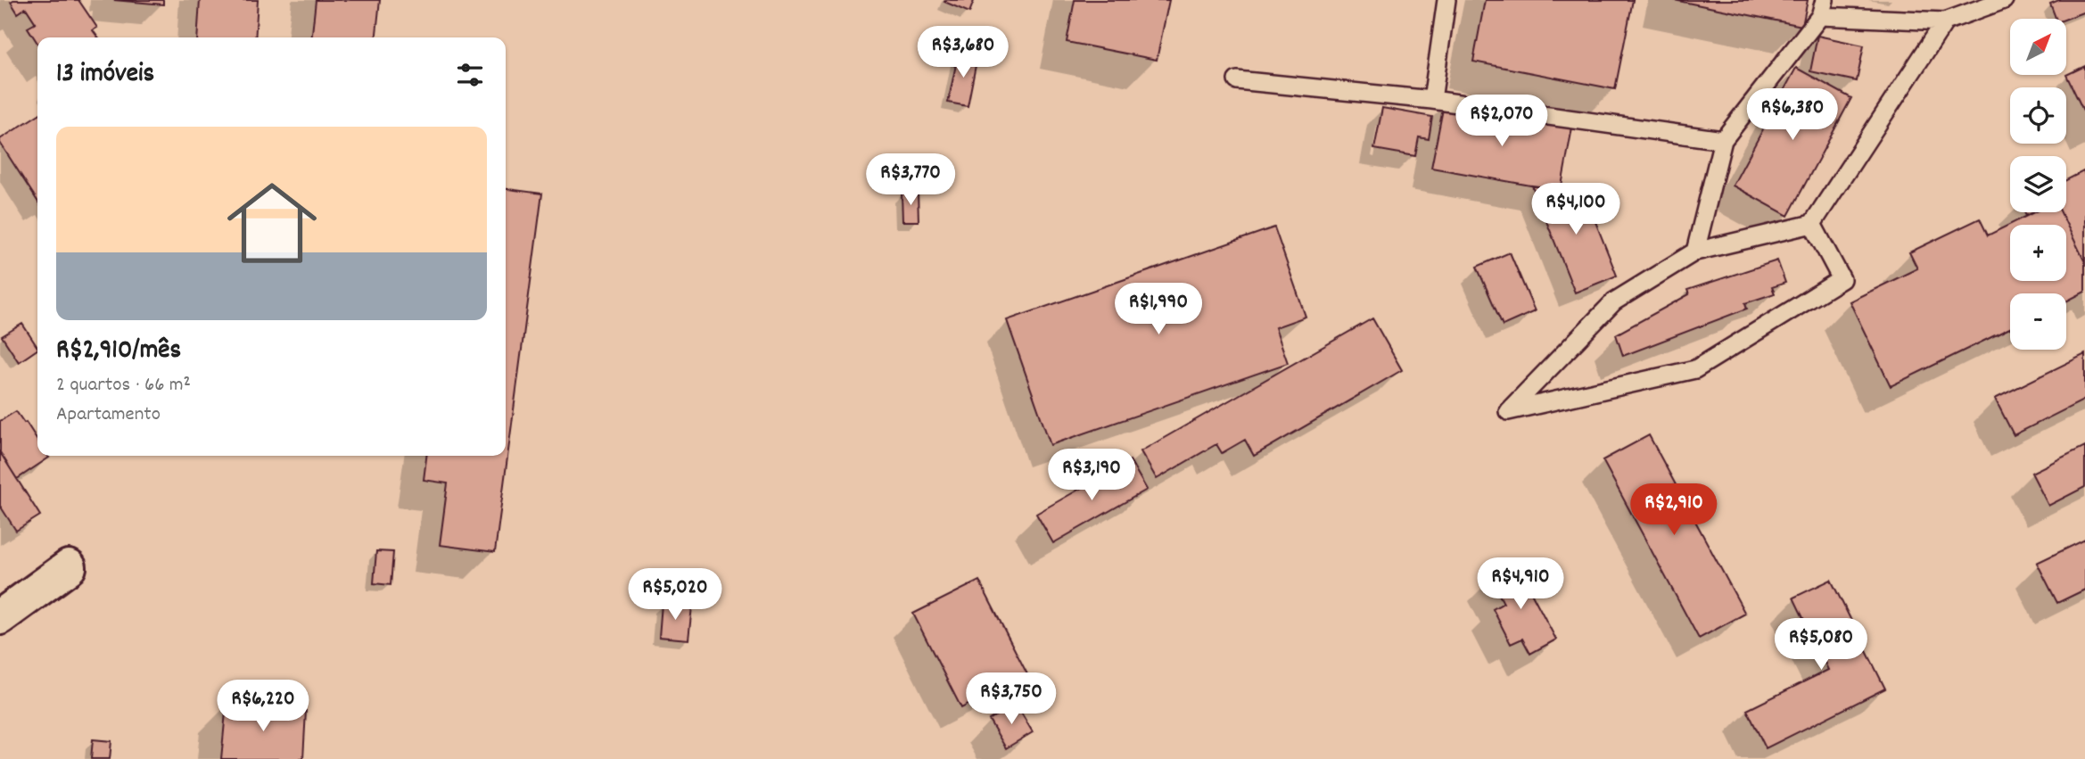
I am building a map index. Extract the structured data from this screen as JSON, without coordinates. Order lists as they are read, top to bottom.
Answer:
{
  "north": "top right",
  "page": {
    "map_buttons": ["+", "−"],
    "price": [
      "R$3,680",
      "R$6,380",
      "R$2,070",
      "R$3,770",
      "R$4,100",
      "R$1,990",
      "R$3,190",
      "R$2,910",
      "R$4,910",
      "R$5,020",
      "R$5,080",
      "R$3,750",
      "R$6,220"
    ],
    "heading": "13 imóveis",
    "list": [
      {
        "name": "R$2,910/mês",
        "note": "2 quartos · 66 m² · Apartamento"
      }
    ]
  }
}
